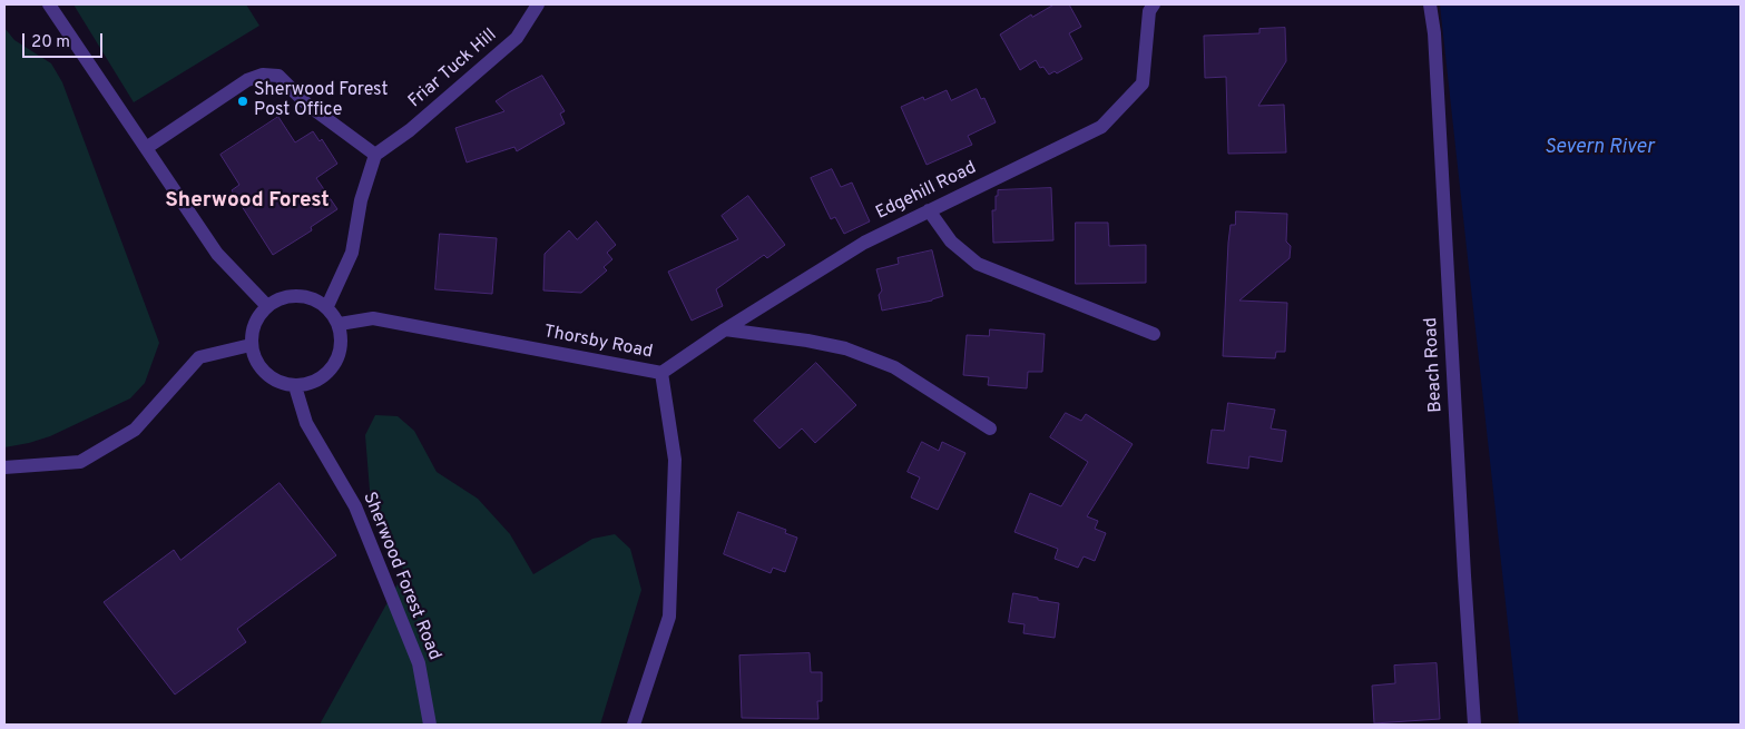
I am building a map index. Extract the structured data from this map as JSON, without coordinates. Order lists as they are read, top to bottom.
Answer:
{
  "streets": {
    "street": [
      "Friar Tuck Hill",
      "Edgehill Road",
      "Thorsby Road",
      "Beach Road",
      "Sherwood Forest Road"
    ]
  },
  "crossings": [
    ["Edgehill Road", "Thorsby Road"],
    ["Thorsby Road", "Sherwood Forest Road"]
  ],
  "districts": ["Sherwood Forest"],
  "water": ["Severn River"],
  "places": ["Sherwood Forest Post Office"],
  "scale_bar": "20 m"
}
